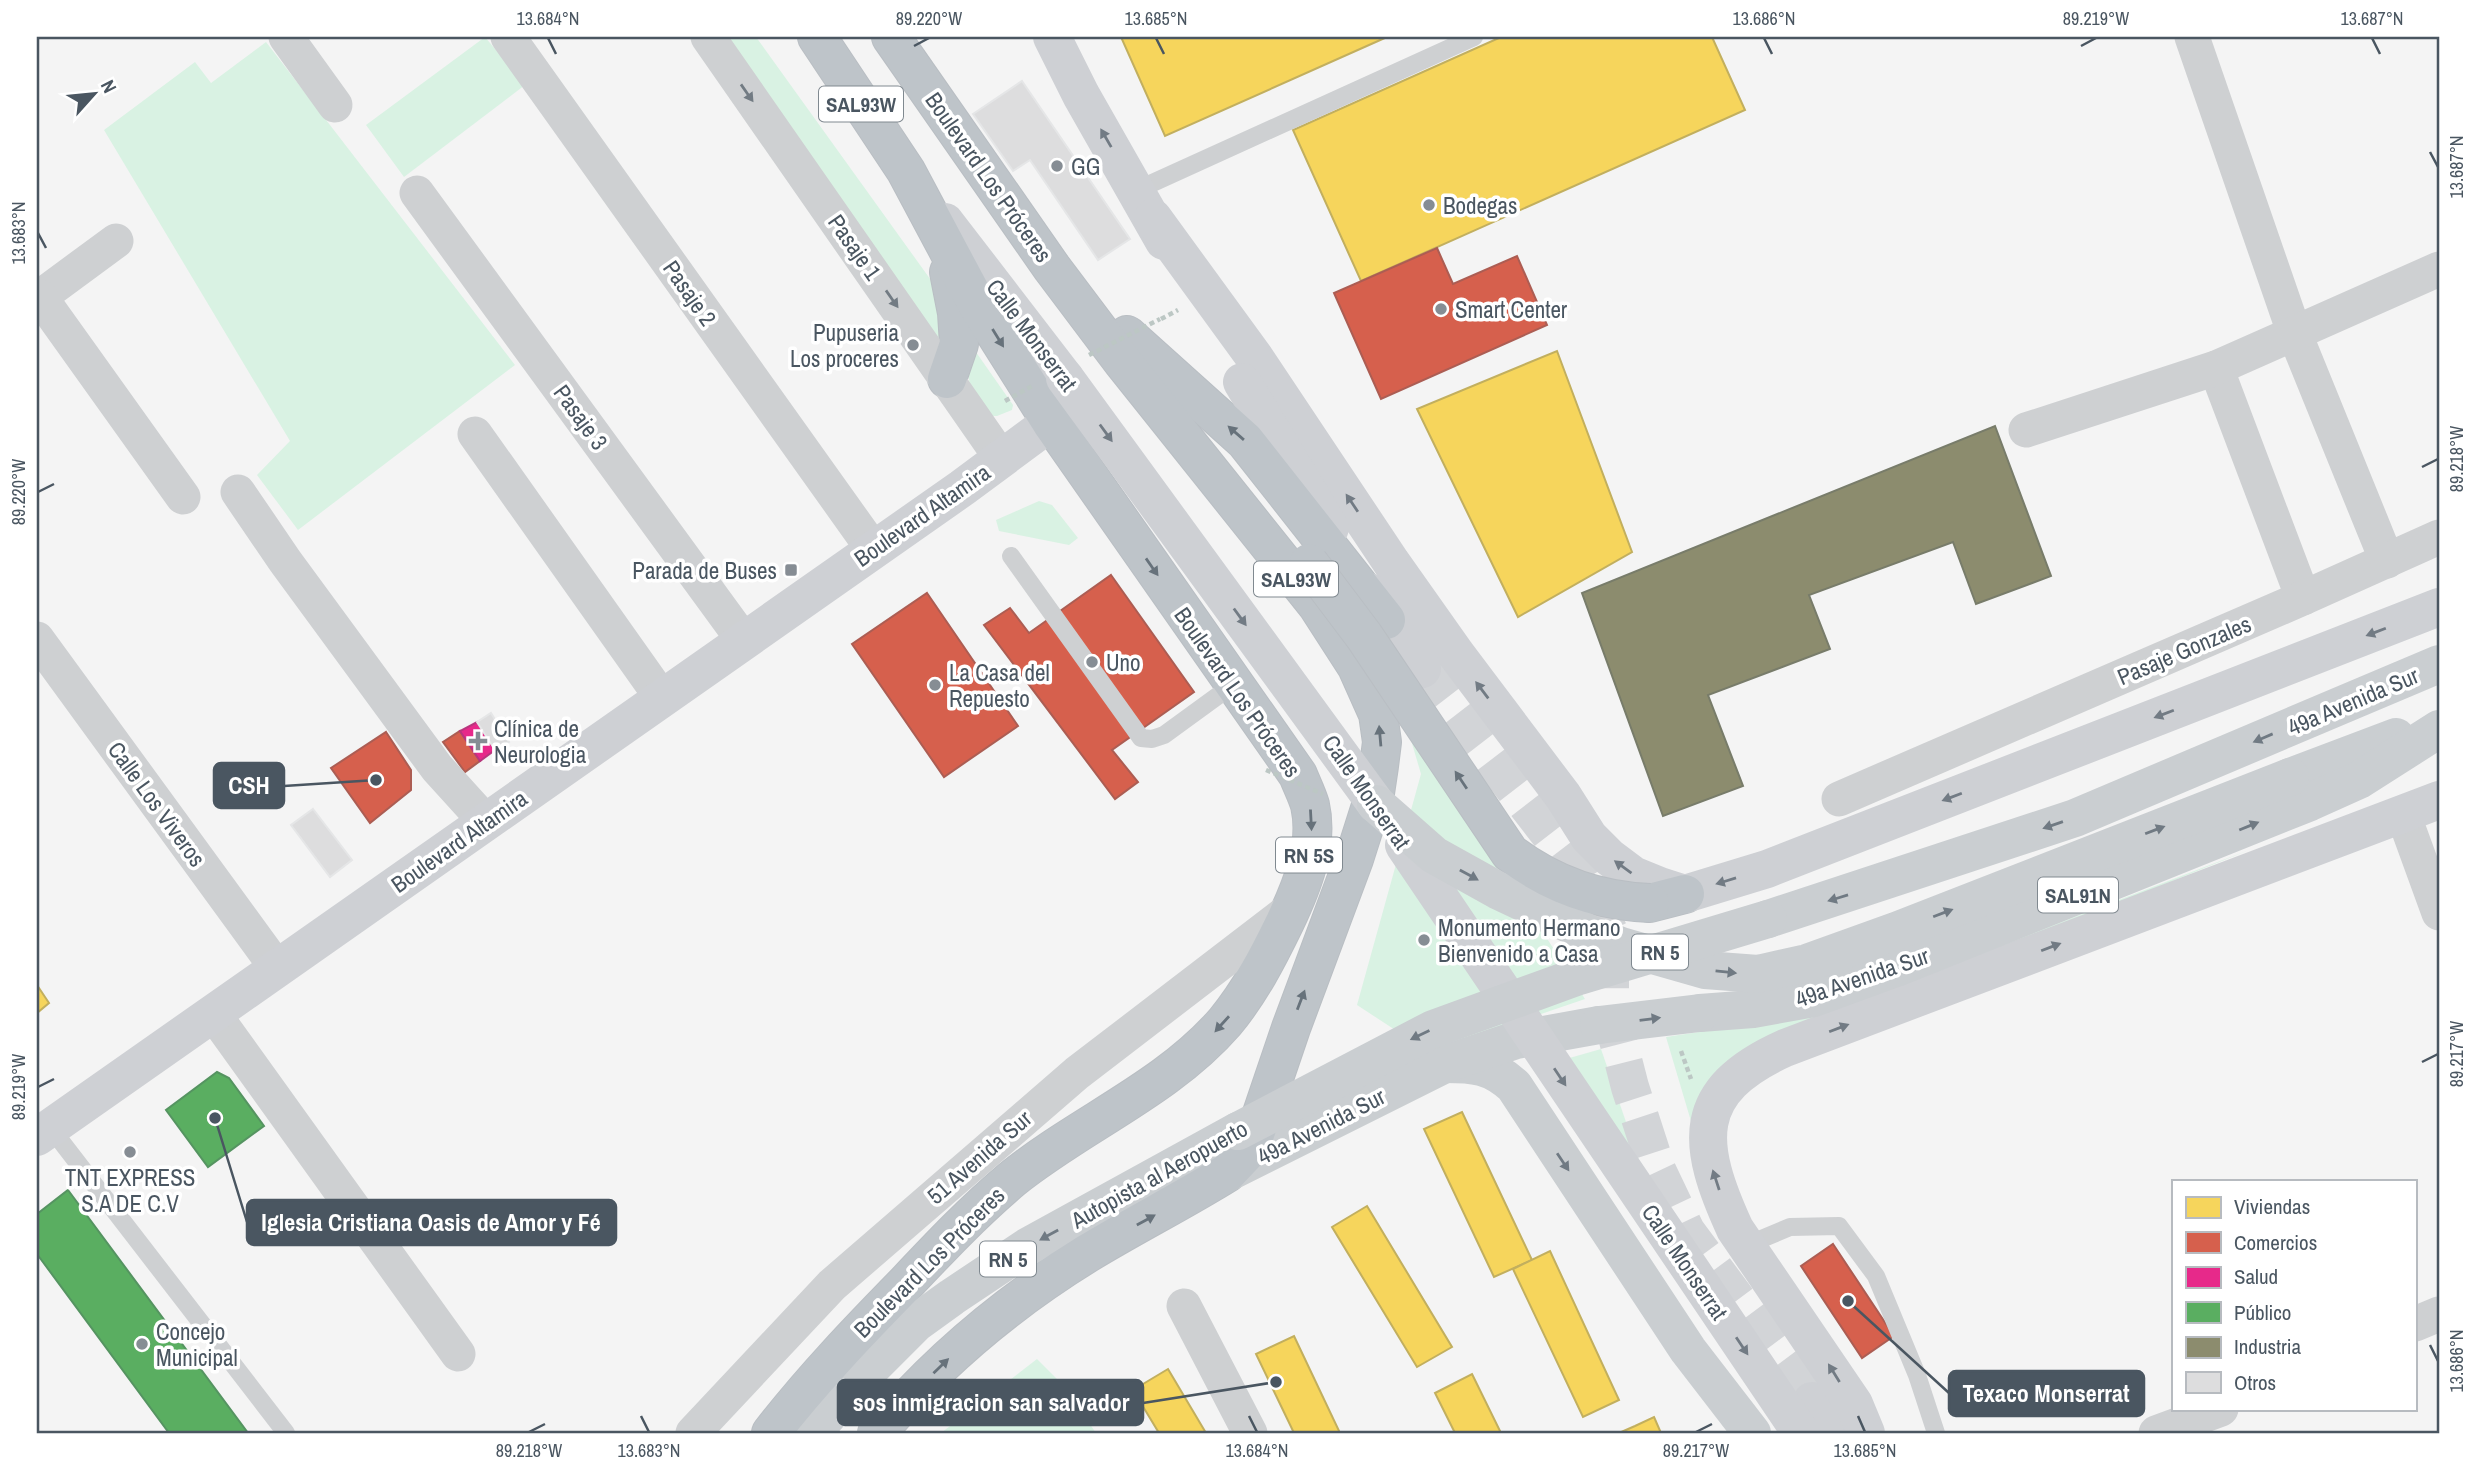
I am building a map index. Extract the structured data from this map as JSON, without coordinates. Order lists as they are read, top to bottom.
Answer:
{
  "streets": {
    "highway": [
      "SAL93W",
      "Boulevard Los Próceres",
      "RN 5S",
      "RN 5"
    ],
    "main road": ["49a Avenida Sur", "SAL91N", "Autopista al Aeropuerto"],
    "street": [
      "Pasaje 1",
      "Pasaje 2",
      "Calle Monserrat",
      "Pasaje 3",
      "Boulevard Altamira",
      "Pasaje Gonzales",
      "Calle Los Viveros",
      "51 Avenida Sur"
    ]
  },
  "crossings": [
    ["Boulevard Los Próceres", "Calle Monserrat"],
    ["Boulevard Los Próceres", "Boulevard Altamira"],
    ["Boulevard Los Próceres", "49a Avenida Sur"],
    ["Boulevard Los Próceres", "51 Avenida Sur"],
    ["Pasaje 1", "Boulevard Altamira"],
    ["Pasaje 2", "Boulevard Altamira"],
    ["Pasaje 3", "Boulevard Altamira"],
    ["Boulevard Altamira", "Calle Los Viveros"],
    ["49a Avenida Sur", "Autopista al Aeropuerto"]
  ],
  "one_way": ["Autopista al Aeropuerto"],
  "places": {
    "other": [
      "GG",
      "Bodegas",
      "Smart Center",
      "Pupuseria Los proceres",
      "Uno",
      "La Casa del Repuesto",
      "CSH",
      "Monumento Hermano Bienvenido a Casa",
      "Iglesia Cristiana Oasis de Amor y Fé",
      "TNT EXPRESS S.A DE C.V",
      "Texaco Monserrat",
      "Concejo Municipal",
      "sos inmigracion san salvador"
    ],
    "transit": ["Parada de Buses"],
    "health": ["Clínica de Neurologia"]
  },
  "legend": [
    "Viviendas",
    "Comercios",
    "Salud",
    "Público",
    "Industria",
    "Otros"
  ],
  "north": "top right",
  "coordinates": [
    "13.684°N",
    "89.220°W",
    "13.685°N",
    "13.686°N",
    "89.219°W",
    "13.687°N",
    "13.683°N",
    "89.218°W",
    "89.217°W"
  ]
}
